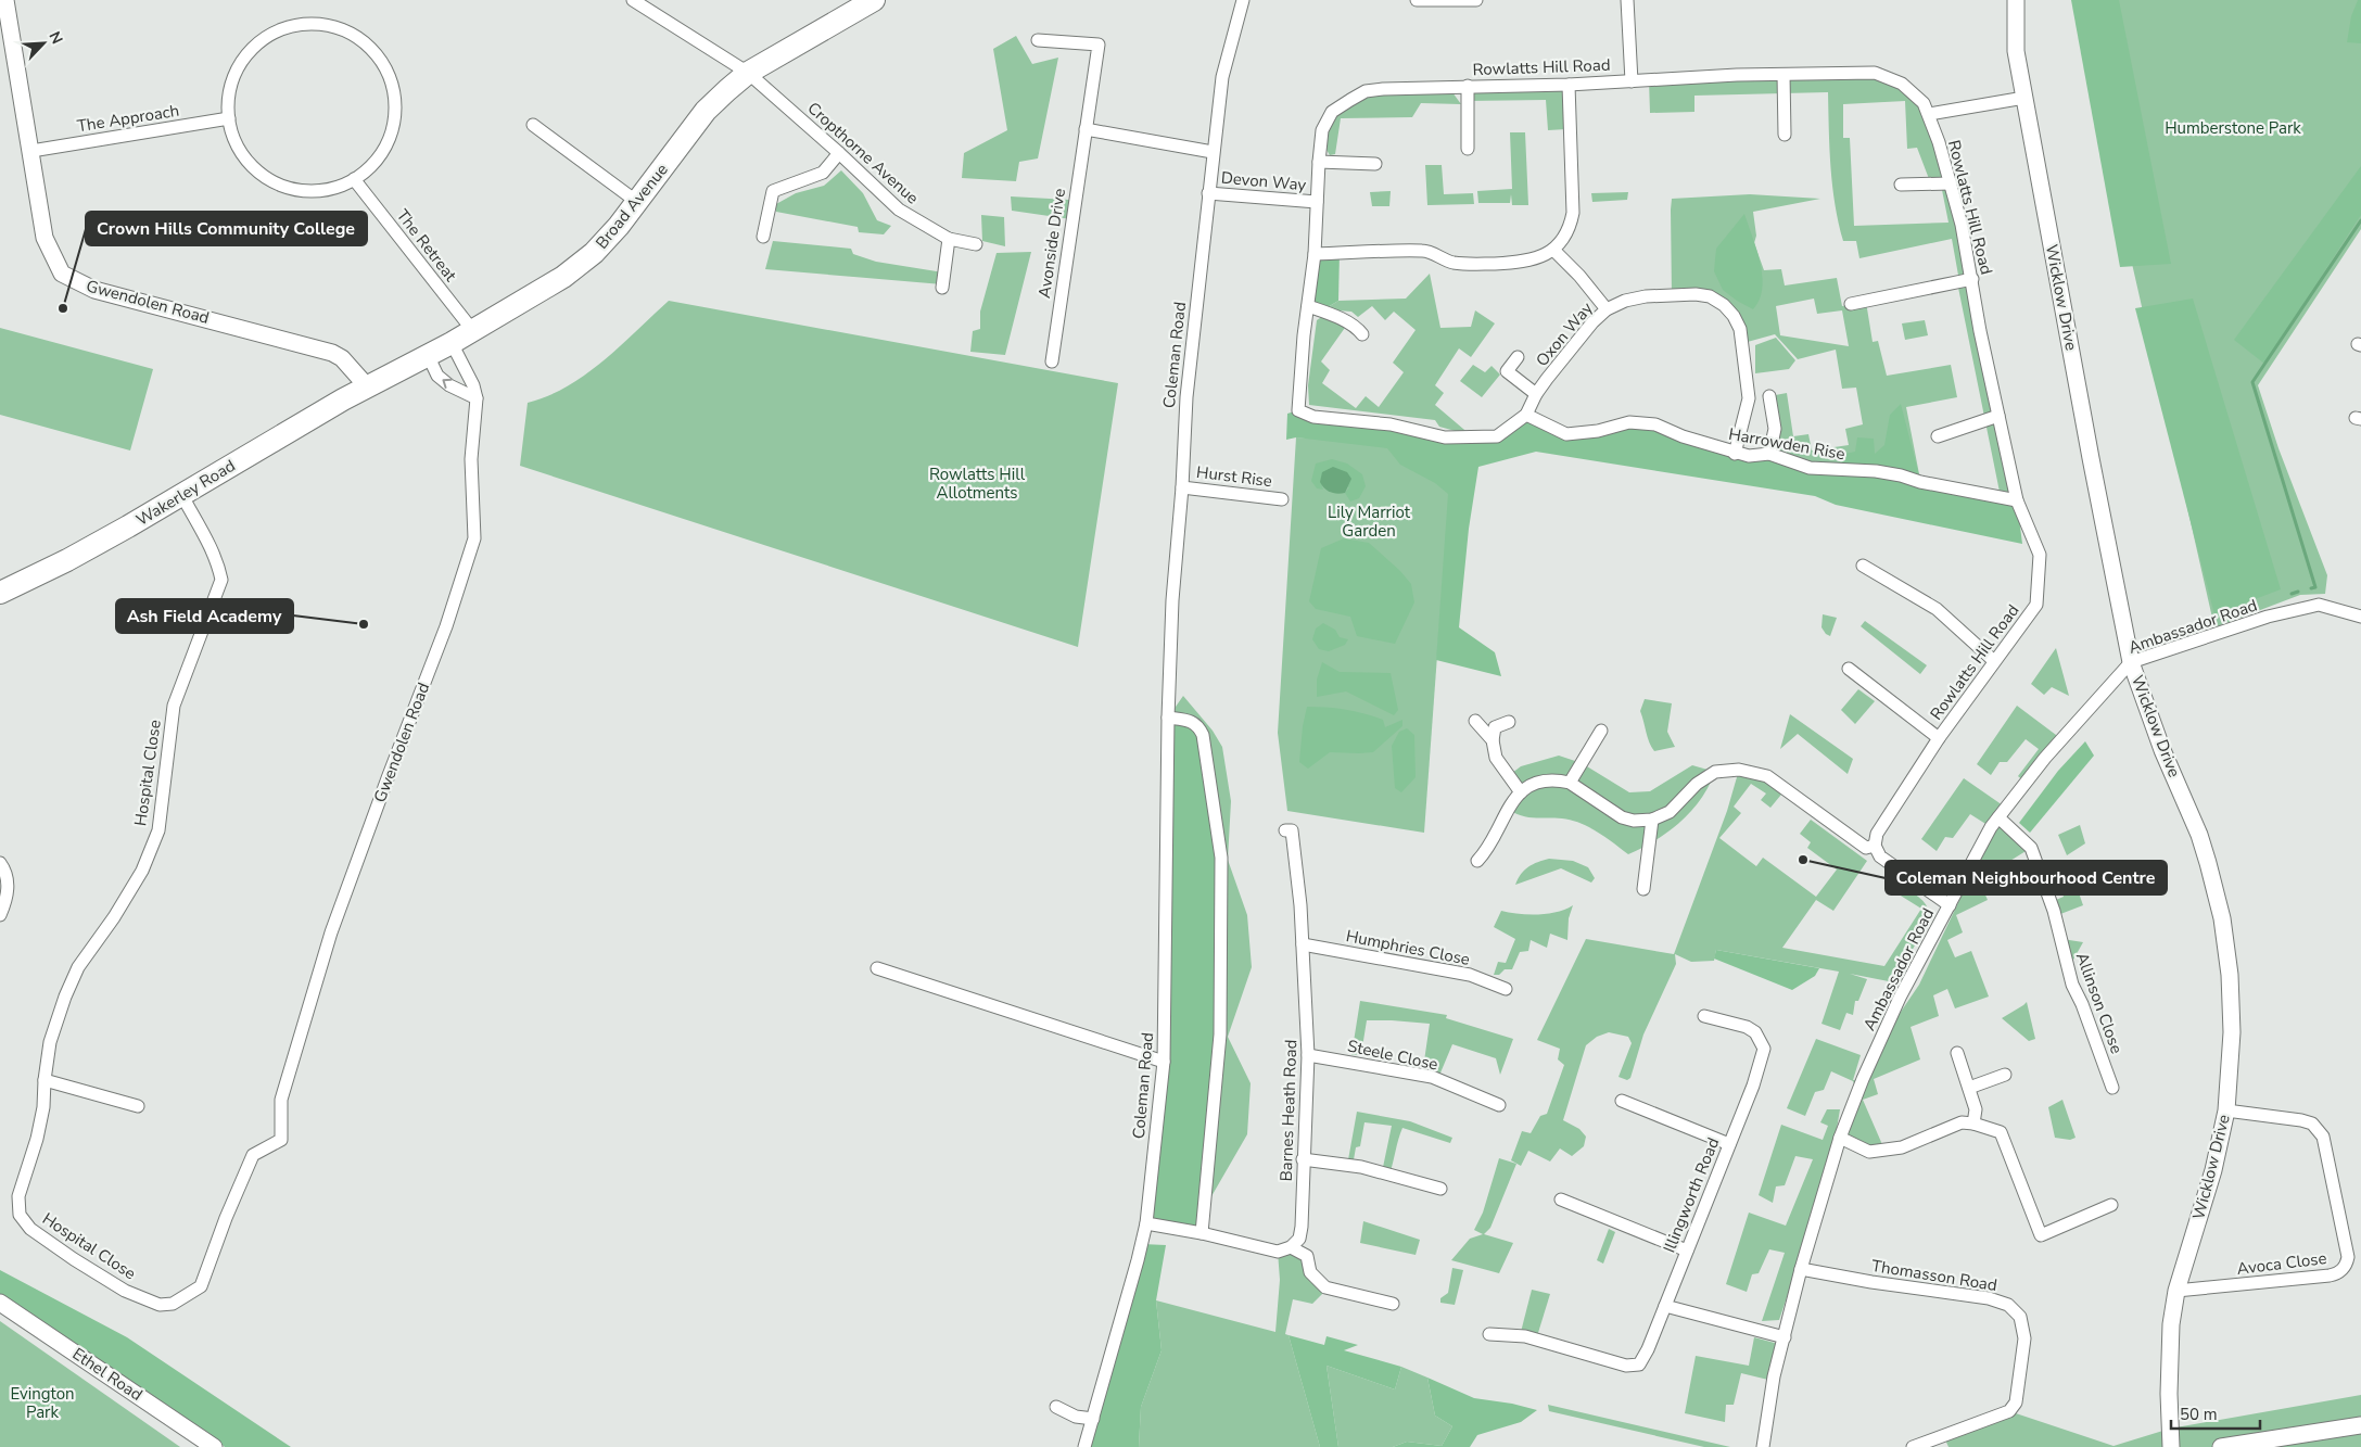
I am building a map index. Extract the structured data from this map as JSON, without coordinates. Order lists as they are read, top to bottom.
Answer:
{
  "streets": {
    "highway": ["Broad Avenue", "Wakerley Road"],
    "street": [
      "Rowlatts Hill Road",
      "The Approach",
      "Cropthorne Avenue",
      "Devon Way",
      "Avonside Drive",
      "The Retreat",
      "Wicklow Drive",
      "Gwendolen Road",
      "Oxon Way",
      "Coleman Road",
      "Harrowden Rise",
      "Hurst Rise",
      "Ambassador Road",
      "Hospital Close",
      "Humphries Close",
      "Allinson Close",
      "Steele Close",
      "Barnes Heath Road",
      "Illingworth Road",
      "Avoca Close",
      "Thomasson Road",
      "Ethel Road"
    ]
  },
  "crossings": [
    ["Rowlatts Hill Road", "Devon Way"],
    ["Rowlatts Hill Road", "Oxon Way"],
    ["Rowlatts Hill Road", "Harrowden Rise"],
    ["The Approach", "The Retreat"],
    ["The Approach", "Gwendolen Road"],
    ["Cropthorne Avenue", "Broad Avenue"],
    ["Devon Way", "Coleman Road"],
    ["Broad Avenue", "The Retreat"],
    ["Broad Avenue", "Gwendolen Road"],
    ["Broad Avenue", "Wakerley Road"],
    ["Wicklow Drive", "Ambassador Road"],
    ["Wicklow Drive", "Avoca Close"],
    ["Gwendolen Road", "Wakerley Road"],
    ["Gwendolen Road", "Hospital Close"],
    ["Oxon Way", "Harrowden Rise"],
    ["Coleman Road", "Hurst Rise"],
    ["Wakerley Road", "Hospital Close"],
    ["Ambassador Road", "Allinson Close"],
    ["Ambassador Road", "Thomasson Road"],
    ["Humphries Close", "Barnes Heath Road"],
    ["Steele Close", "Barnes Heath Road"]
  ],
  "parks": [
    "Humberstone Park",
    "Rowlatts Hill Allotments",
    "Lily Marriot Garden",
    "Evington Park"
  ],
  "places": ["Crown Hills Community College", "Ash Field Academy", "Coleman Neighbourhood Centre"],
  "scale_bar": "50 m",
  "north": "top right"
}
